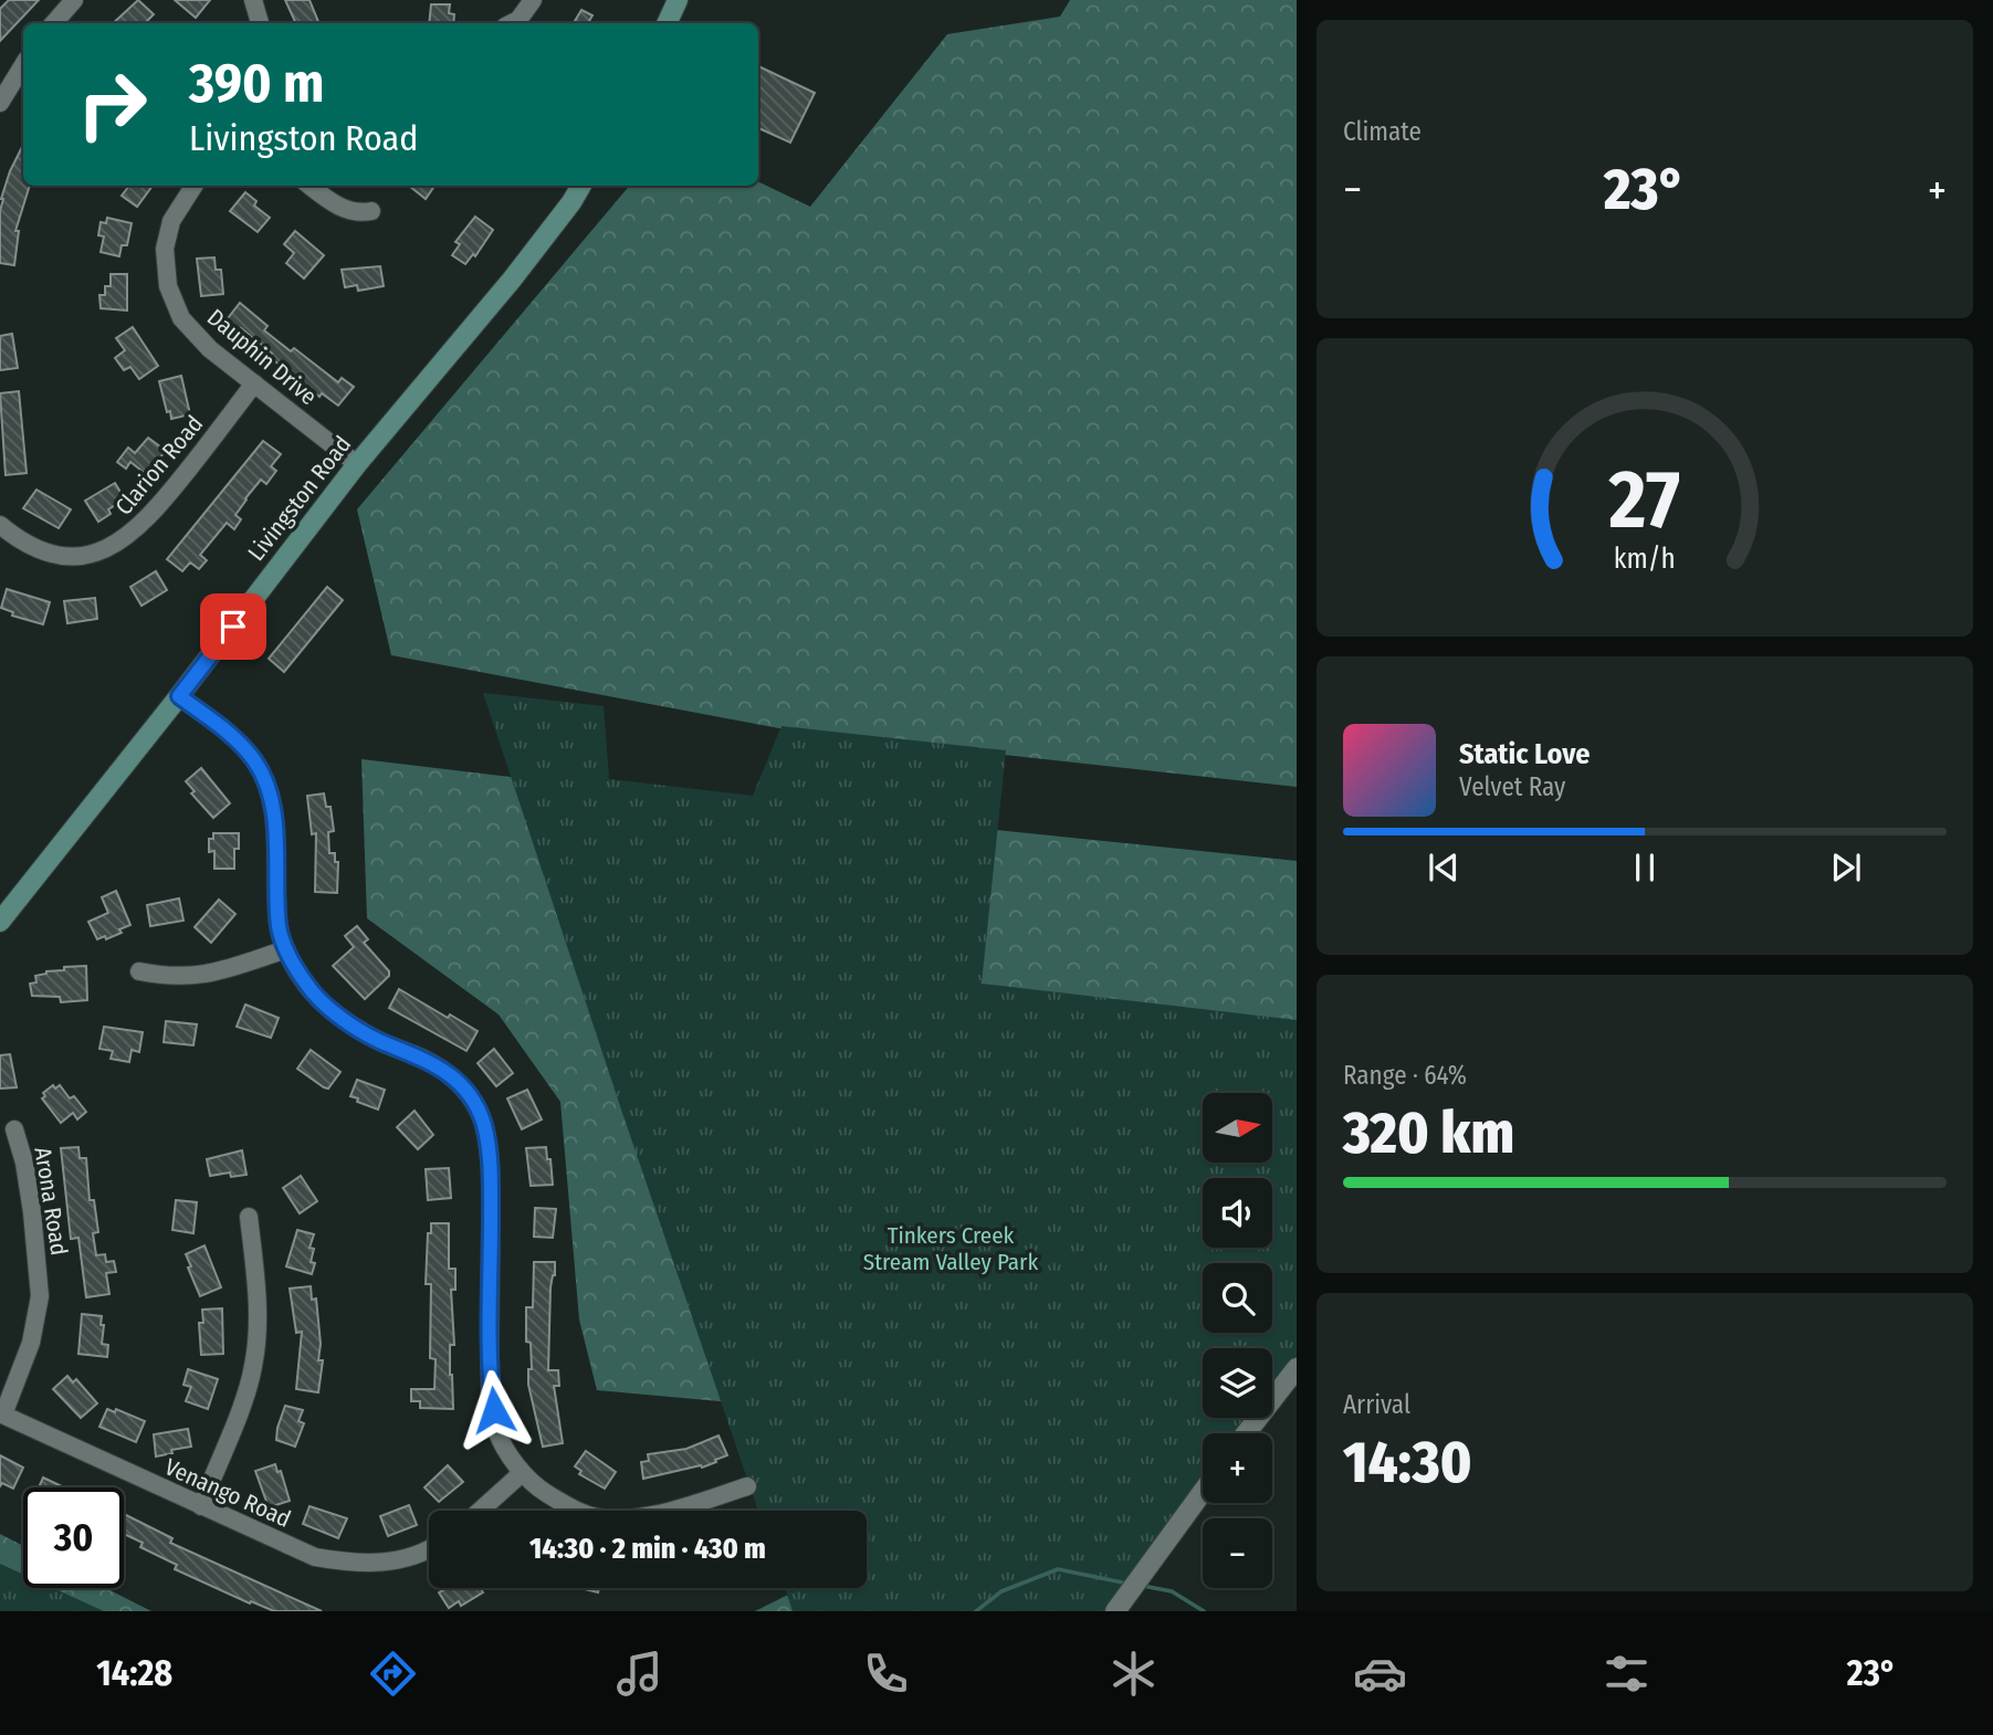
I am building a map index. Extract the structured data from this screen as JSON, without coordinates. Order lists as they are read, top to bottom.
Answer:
{
  "streets": {
    "main road": ["Livingston Road"],
    "street": [
      "Dauphin Drive",
      "Clarion Road",
      "Arona Road",
      "Venango Road"
    ]
  },
  "crossings": [
    ["Dauphin Drive", "Clarion Road"],
    ["Dauphin Drive", "Livingston Road"],
    ["Arona Road", "Venango Road"]
  ],
  "parks": ["Tinkers Creek Stream Valley Park"],
  "north": "right",
  "page": {
    "tile": [
      "Climate",
      ["Range · 64%", "320 km"],
      ["Arrival", "14:30"]
    ],
    "turn": ["390 m", "Livingston Road"],
    "heat": ["−", "23°", "+"],
    "song": ["Static Love", "Velvet Ray"],
    "map_buttons": ["+", "−"],
    "limit": "30",
    "trip": "14:30 · 2 min · 430 m",
    "tabs": ["14:28", "23°"],
    "gauge": ["27", "km/h"]
  }
}
